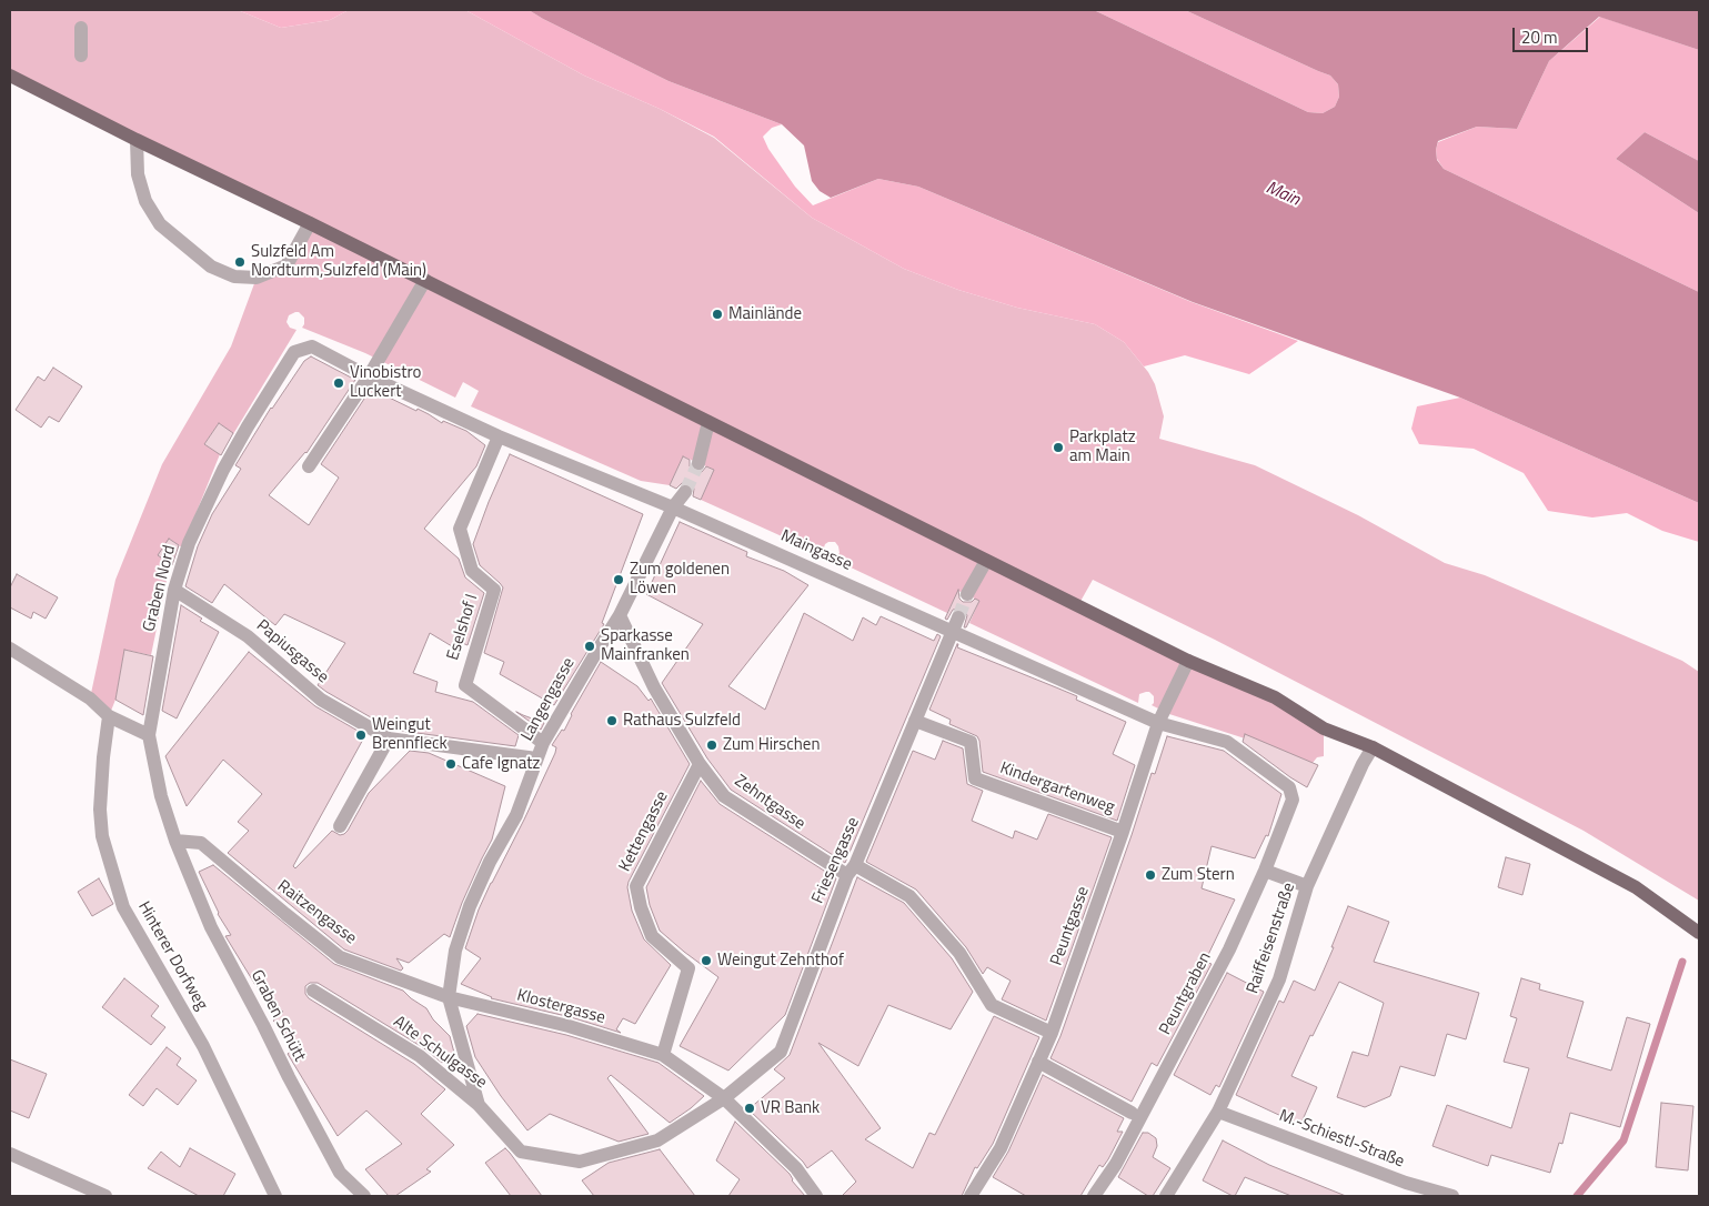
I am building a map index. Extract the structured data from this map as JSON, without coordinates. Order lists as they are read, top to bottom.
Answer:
{
  "streets": {
    "street": [
      "Maingasse",
      "Graben Nord",
      "Eselshof I",
      "Papiusgasse",
      "Langengasse",
      "Kindergartenweg",
      "Zehntgasse",
      "Kettengasse",
      "Friesengasse",
      "Raitzengasse",
      "Peuntgasse",
      "Raiffeisenstraße",
      "Hinterer Dorfweg",
      "Peuntgraben",
      "Klostergasse",
      "Graben Schütt",
      "Alte Schulgasse",
      "M.-Schiestl-Straße"
    ]
  },
  "crossings": [
    ["Maingasse", "Graben Nord"],
    ["Maingasse", "Eselshof I"],
    ["Maingasse", "Langengasse"],
    ["Maingasse", "Friesengasse"],
    ["Maingasse", "Peuntgasse"],
    ["Maingasse", "Peuntgraben"],
    ["Graben Nord", "Papiusgasse"],
    ["Graben Nord", "Raitzengasse"],
    ["Graben Nord", "Graben Schütt"],
    ["Eselshof I", "Langengasse"],
    ["Papiusgasse", "Langengasse"],
    ["Langengasse", "Zehntgasse"],
    ["Langengasse", "Raitzengasse"],
    ["Langengasse", "Klostergasse"],
    ["Langengasse", "Alte Schulgasse"],
    ["Kindergartenweg", "Friesengasse"],
    ["Kindergartenweg", "Peuntgasse"],
    ["Zehntgasse", "Kettengasse"],
    ["Zehntgasse", "Friesengasse"],
    ["Zehntgasse", "Peuntgasse"],
    ["Kettengasse", "Klostergasse"],
    ["Friesengasse", "Alte Schulgasse"],
    ["Raitzengasse", "Klostergasse"],
    ["Raitzengasse", "Graben Schütt"],
    ["Raitzengasse", "Alte Schulgasse"],
    ["Raiffeisenstraße", "M.-Schiestl-Straße"],
    ["Klostergasse", "Alte Schulgasse"]
  ],
  "water": ["Main"],
  "places": [
    "Sulzfeld Am Nordturm,Sulzfeld (Main)",
    "Mainlände",
    "Vinobistro Luckert",
    "Parkplatz am Main",
    "Zum goldenen Löwen",
    "Sparkasse Mainfranken",
    "Rathaus Sulzfeld",
    "Weingut Brennfleck",
    "Zum Hirschen",
    "Cafe Ignatz",
    "Zum Stern",
    "Weingut Zehnthof",
    "VR Bank"
  ],
  "scale_bar": "20 m"
}
